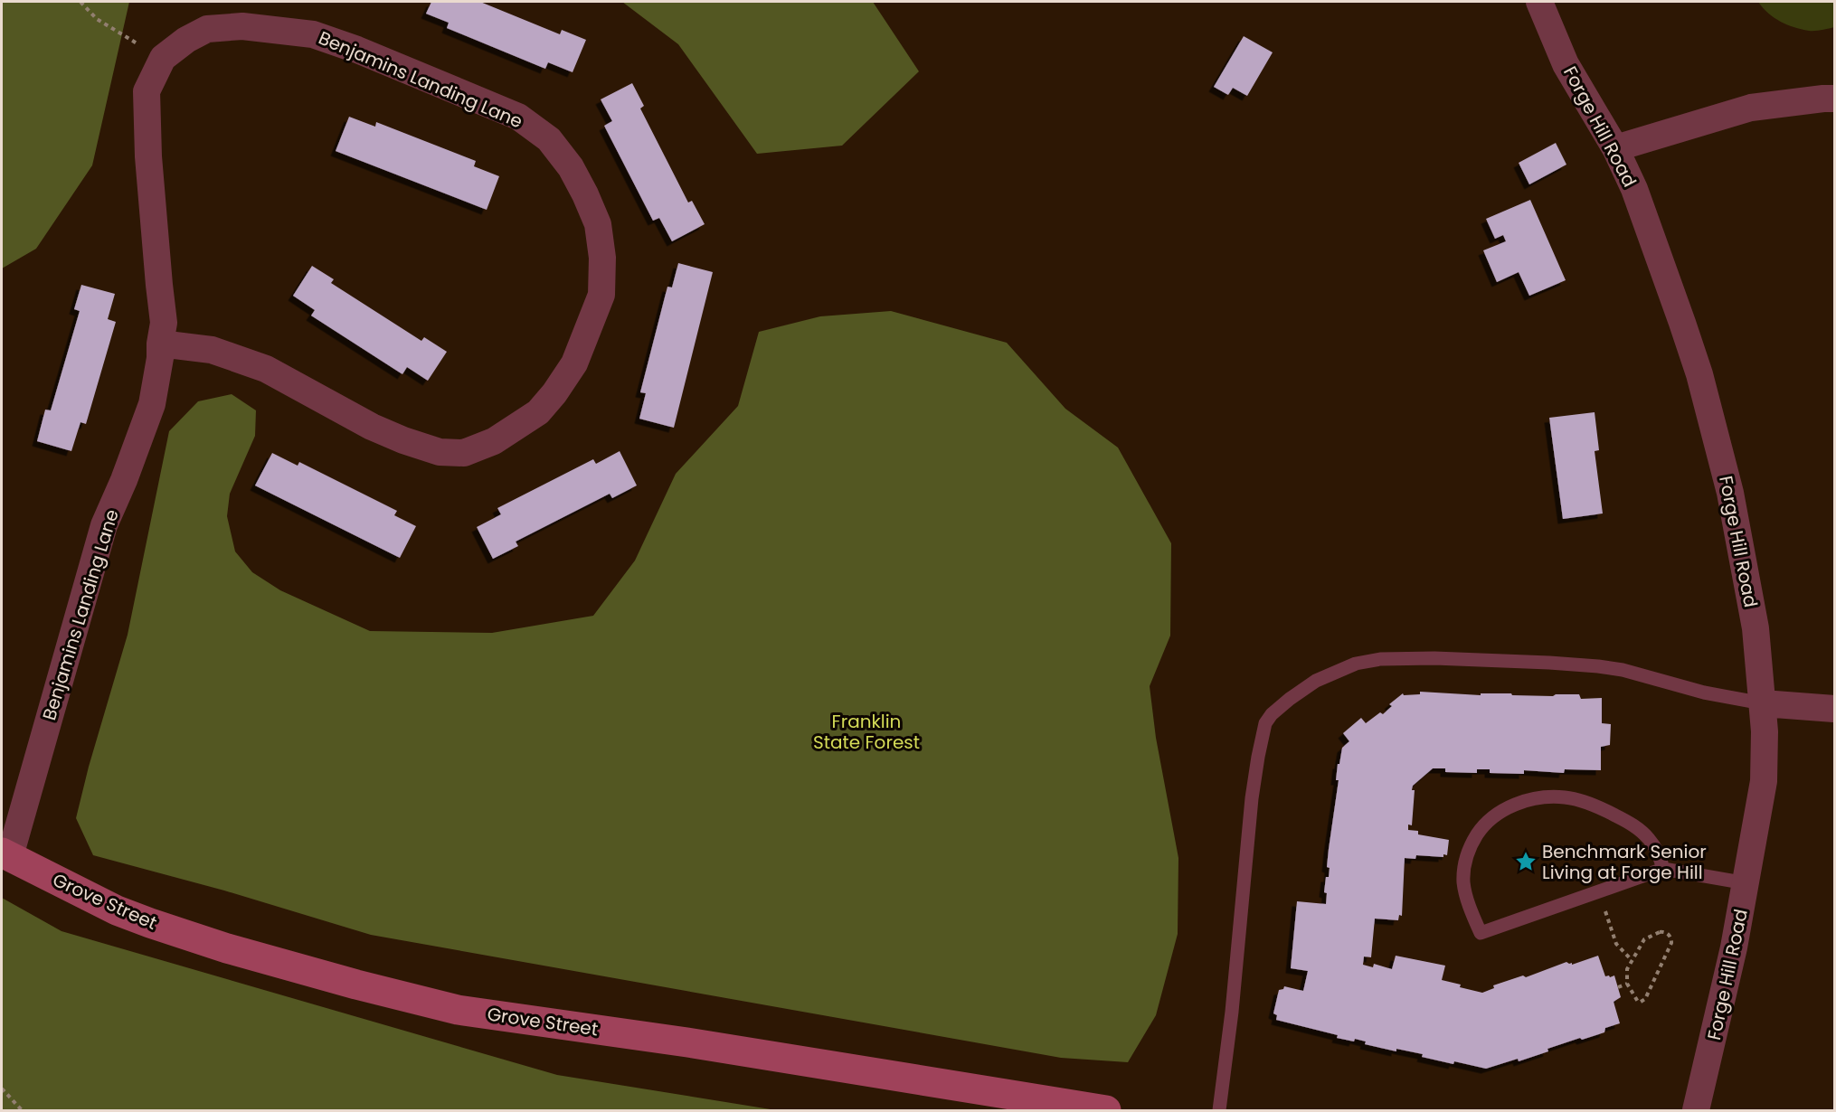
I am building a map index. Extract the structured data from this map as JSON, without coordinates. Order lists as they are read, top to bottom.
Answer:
{
  "streets": {
    "main road": ["Grove Street"],
    "street": ["Benjamins Landing Lane", "Forge Hill Road"]
  },
  "crossings": [
    ["Benjamins Landing Lane", "Grove Street"]
  ],
  "parks": ["Franklin State Forest"],
  "places": {
    "place": ["Benchmark Senior Living at Forge Hill"]
  }
}
